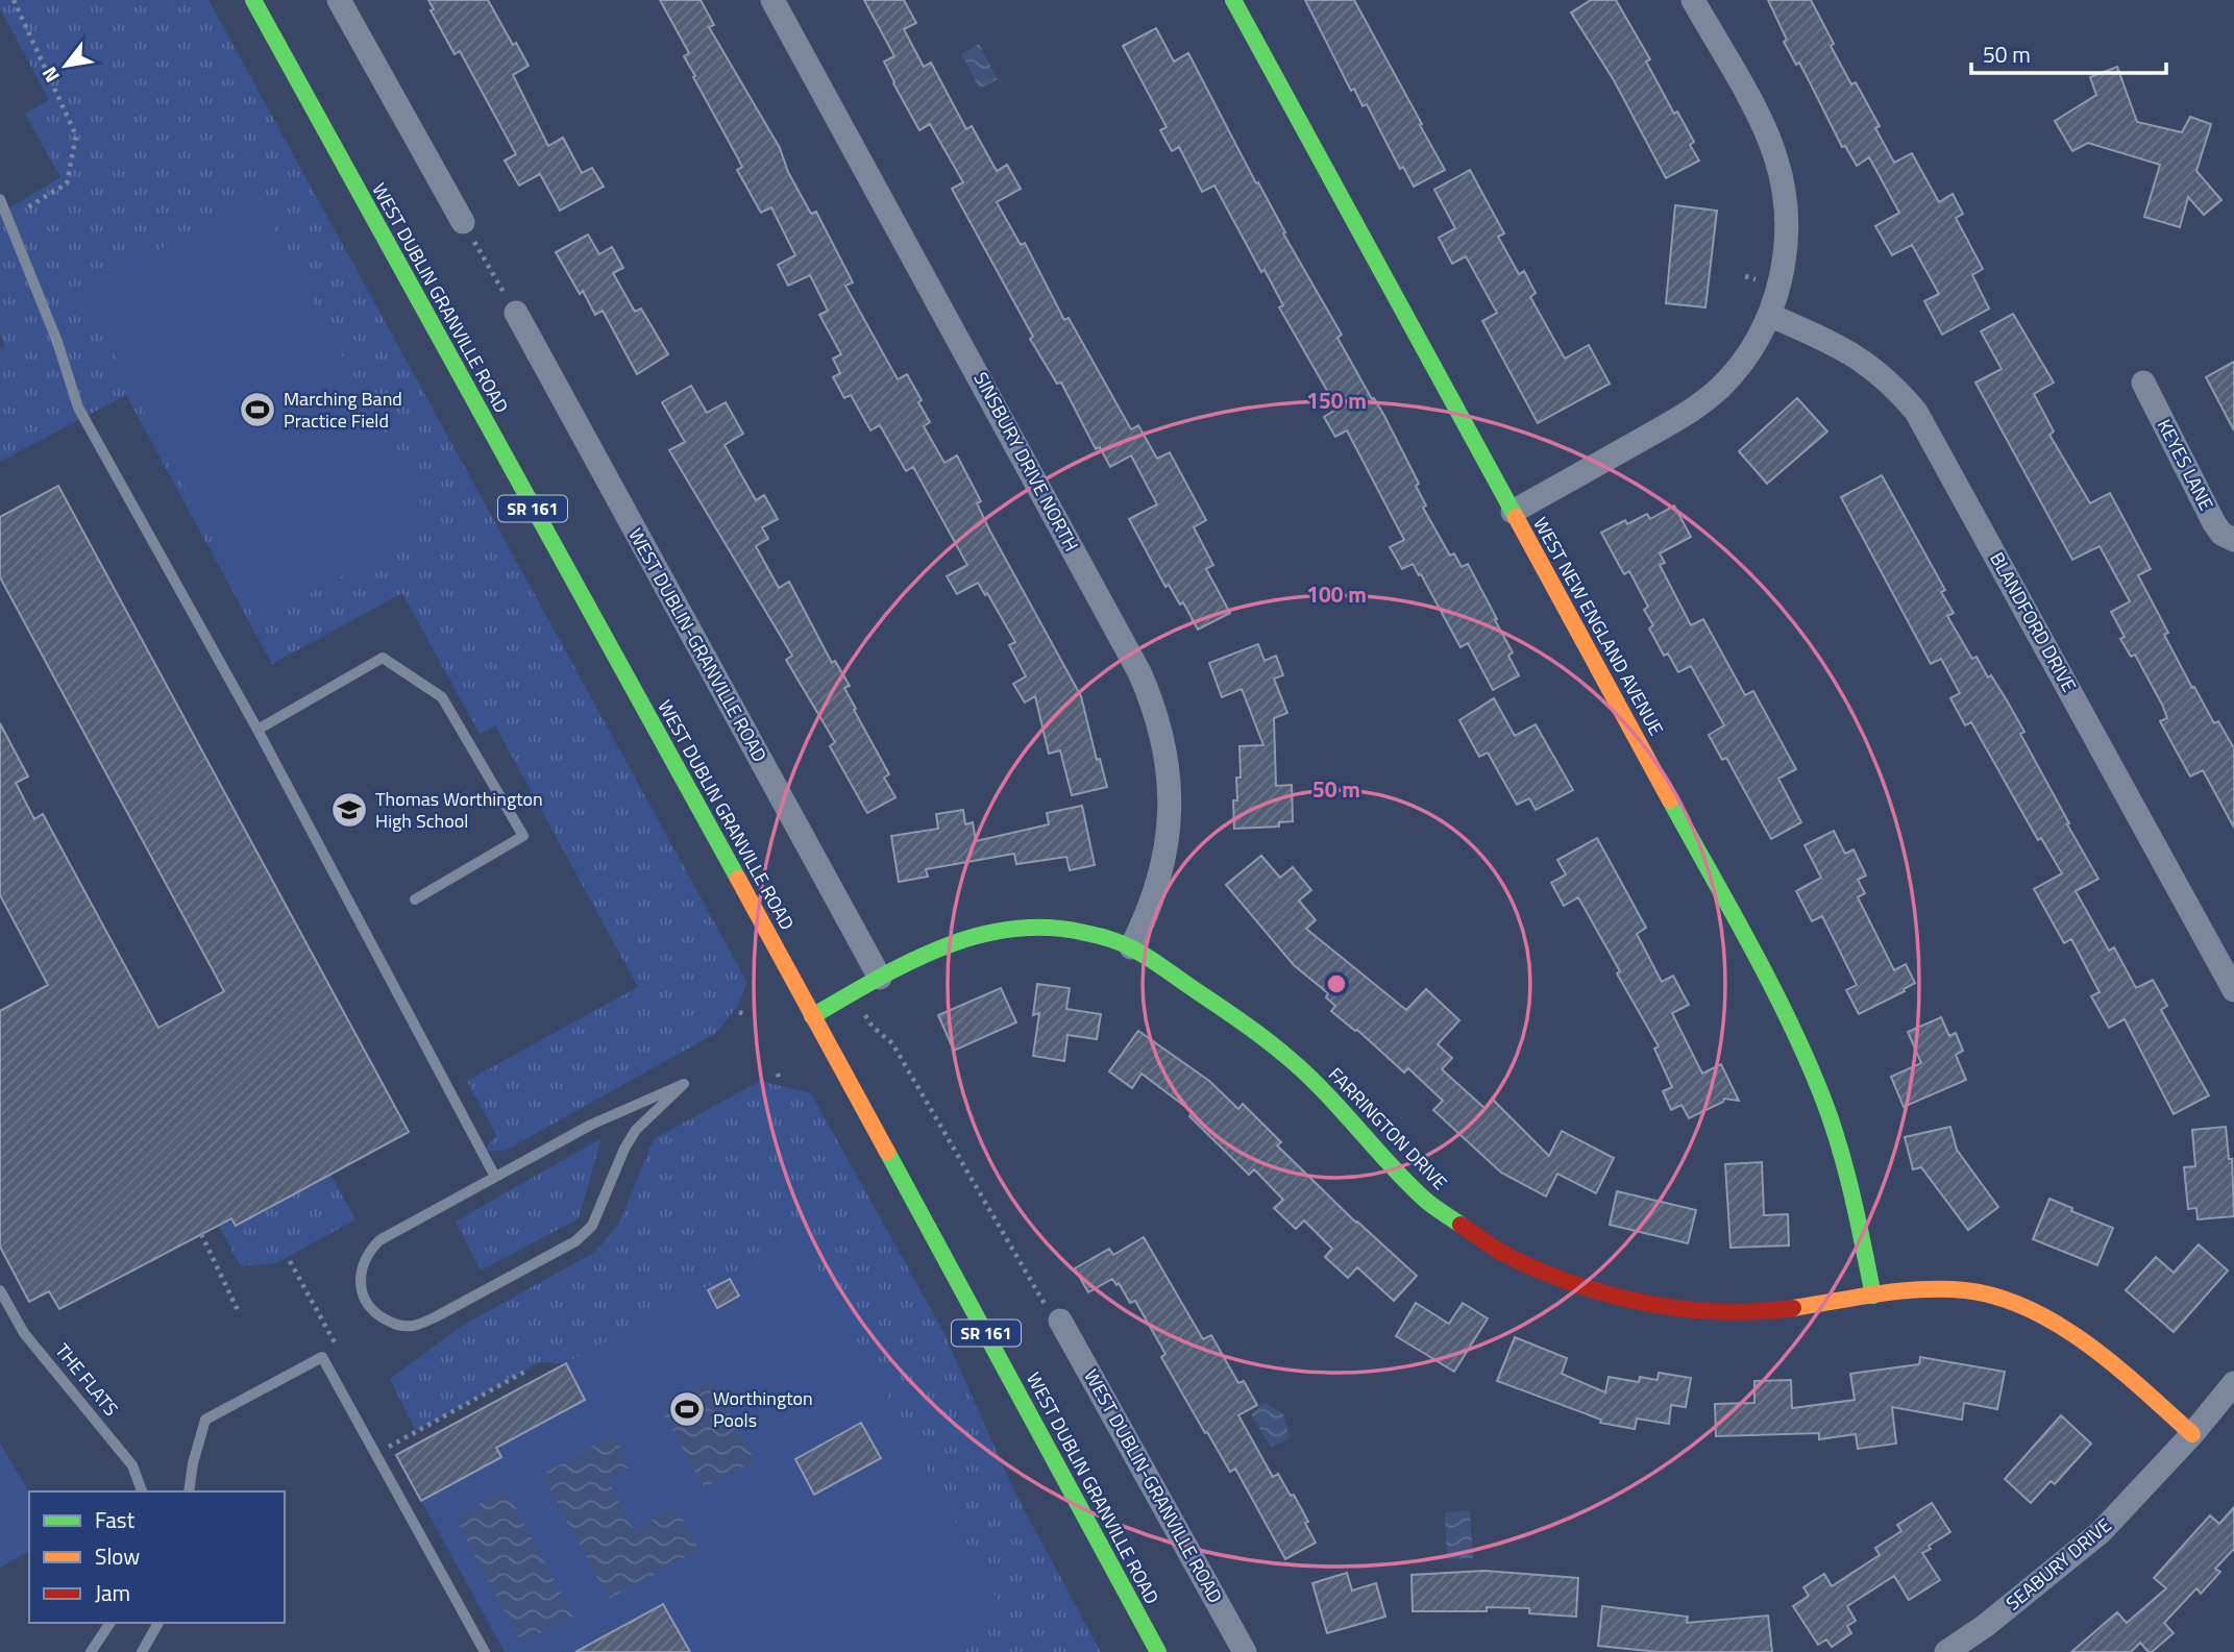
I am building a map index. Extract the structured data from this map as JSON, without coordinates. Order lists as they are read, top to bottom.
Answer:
{
  "streets": {
    "street": [
      "WEST DUBLIN GRANVILLE ROAD",
      "SINSBURY DRIVE NORTH",
      "KEYES LANE",
      "SR 161",
      "BLANDFORD DRIVE",
      "WEST NEW ENGLAND AVENUE",
      "WEST DUBLIN-GRANVILLE ROAD",
      "FARRINGTON DRIVE",
      "SEABURY DRIVE"
    ],
    "lane": ["THE FLATS"]
  },
  "crossings": [
    ["WEST DUBLIN GRANVILLE ROAD", "FARRINGTON DRIVE"],
    ["SINSBURY DRIVE NORTH", "FARRINGTON DRIVE"],
    ["WEST NEW ENGLAND AVENUE", "FARRINGTON DRIVE"],
    ["WEST DUBLIN-GRANVILLE ROAD", "FARRINGTON DRIVE"],
    ["FARRINGTON DRIVE", "SEABURY DRIVE"]
  ],
  "places": {
    "sports": ["Marching Band Practice Field", "Worthington Pools"],
    "school or university": ["Thomas Worthington High School"]
  },
  "legend": ["Fast", "Slow", "Jam"],
  "scale_bar": "50 m",
  "north": "bottom left",
  "rings": ["150 m", "100 m", "50 m"]
}
